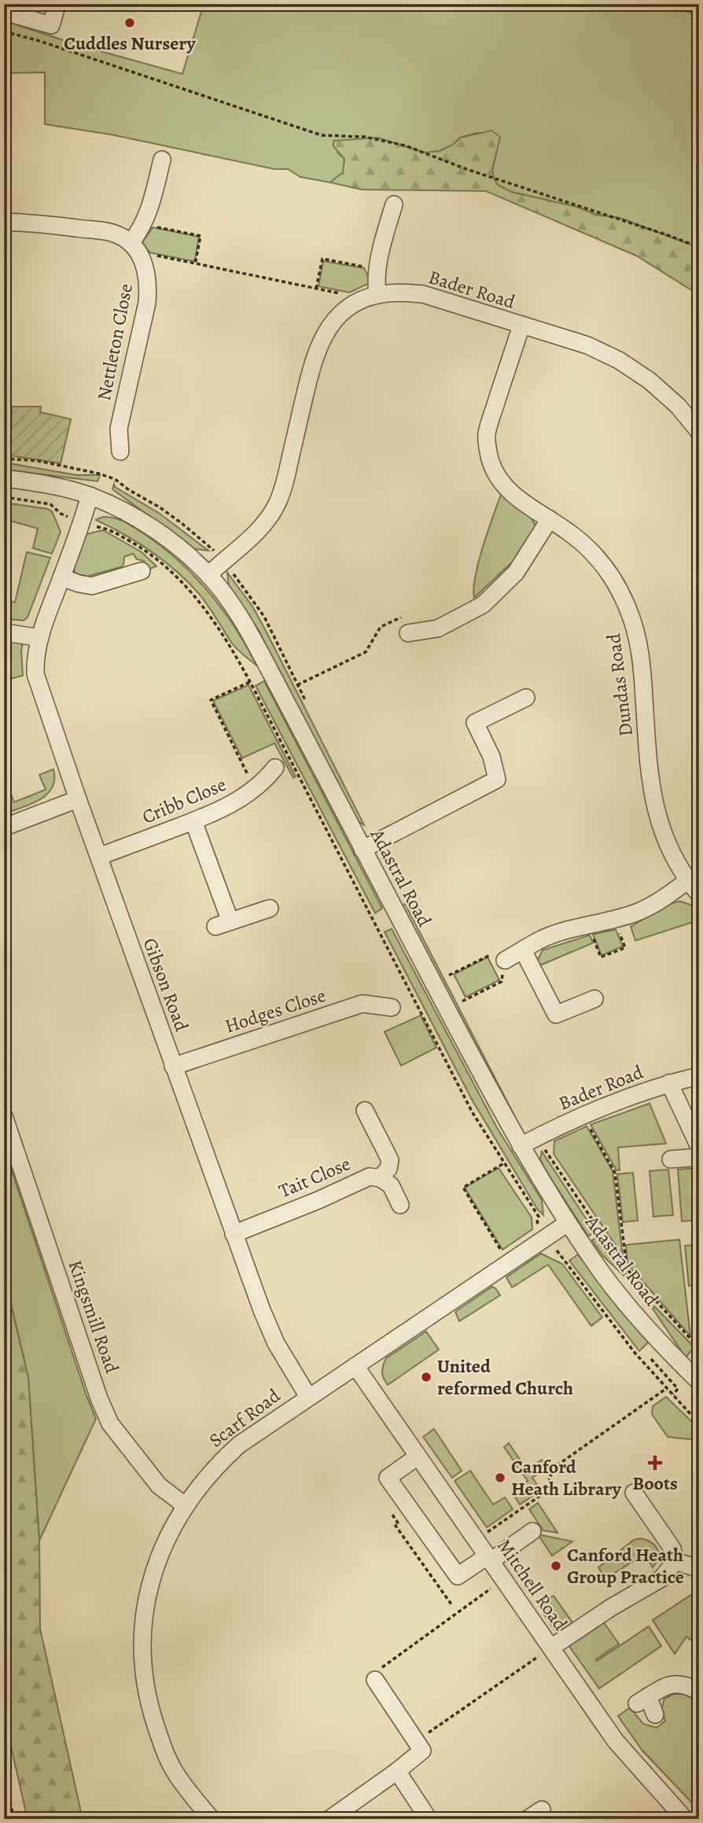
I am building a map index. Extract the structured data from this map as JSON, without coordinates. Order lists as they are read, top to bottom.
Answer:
{
  "streets": {
    "street": [
      "Bader Road",
      "Nettleton Close",
      "Dundas Road",
      "Cribb Close",
      "Adastral Road",
      "Gibson Road",
      "Hodges Close",
      "Tait Close",
      "Kingsmill Road",
      "Scarf Road",
      "Mitchell Road"
    ]
  },
  "crossings": [
    ["Bader Road", "Dundas Road"],
    ["Bader Road", "Adastral Road"],
    ["Cribb Close", "Gibson Road"],
    ["Adastral Road", "Gibson Road"],
    ["Adastral Road", "Scarf Road"],
    ["Gibson Road", "Hodges Close"],
    ["Gibson Road", "Tait Close"],
    ["Gibson Road", "Scarf Road"],
    ["Kingsmill Road", "Scarf Road"],
    ["Scarf Road", "Mitchell Road"]
  ],
  "places": {
    "other": [
      "Cuddles Nursery",
      "United reformed Church",
      "Canford Heath Library",
      "Canford Heath Group Practice"
    ],
    "health": ["Boots"]
  }
}
